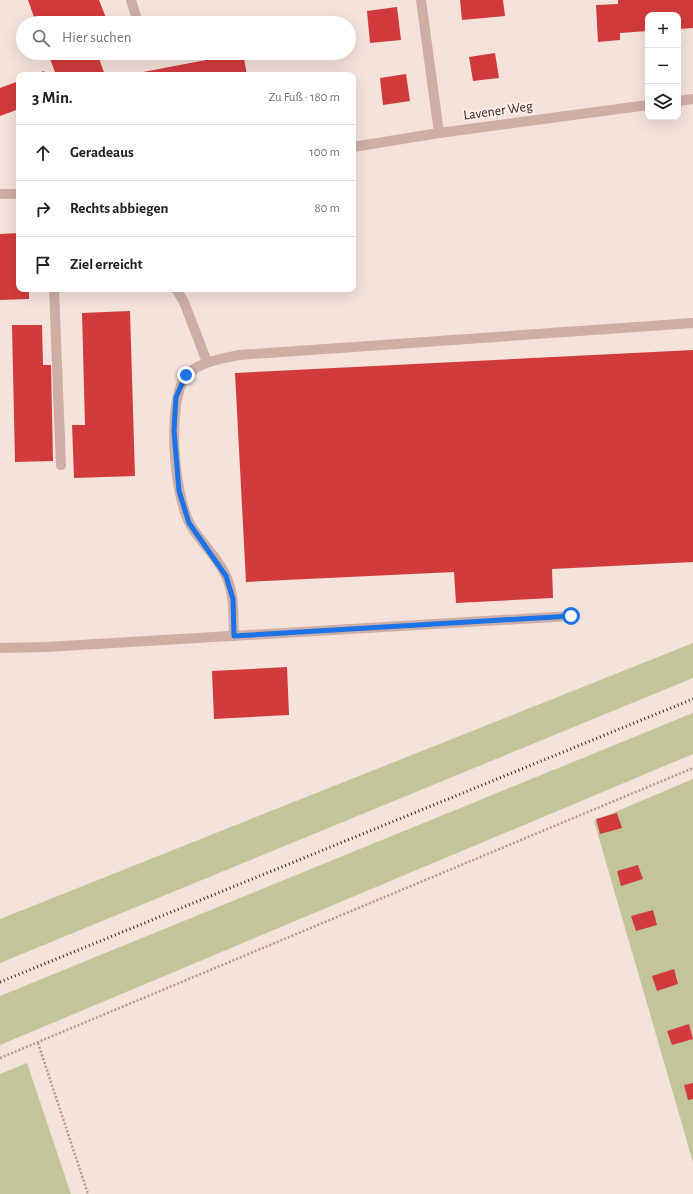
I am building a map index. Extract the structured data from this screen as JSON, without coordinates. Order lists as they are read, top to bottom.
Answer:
{
  "streets": {
    "street": ["Lavener Weg"]
  },
  "page": {
    "map_buttons": ["+", "−"],
    "search": "Hier suchen",
    "heading": ["3 Min.", "Zu Fuß · 180 m"],
    "list": [
      ["Geradeaus", "100 m"],
      ["Rechts abbiegen", "80 m"],
      "Ziel erreicht"
    ]
  }
}
